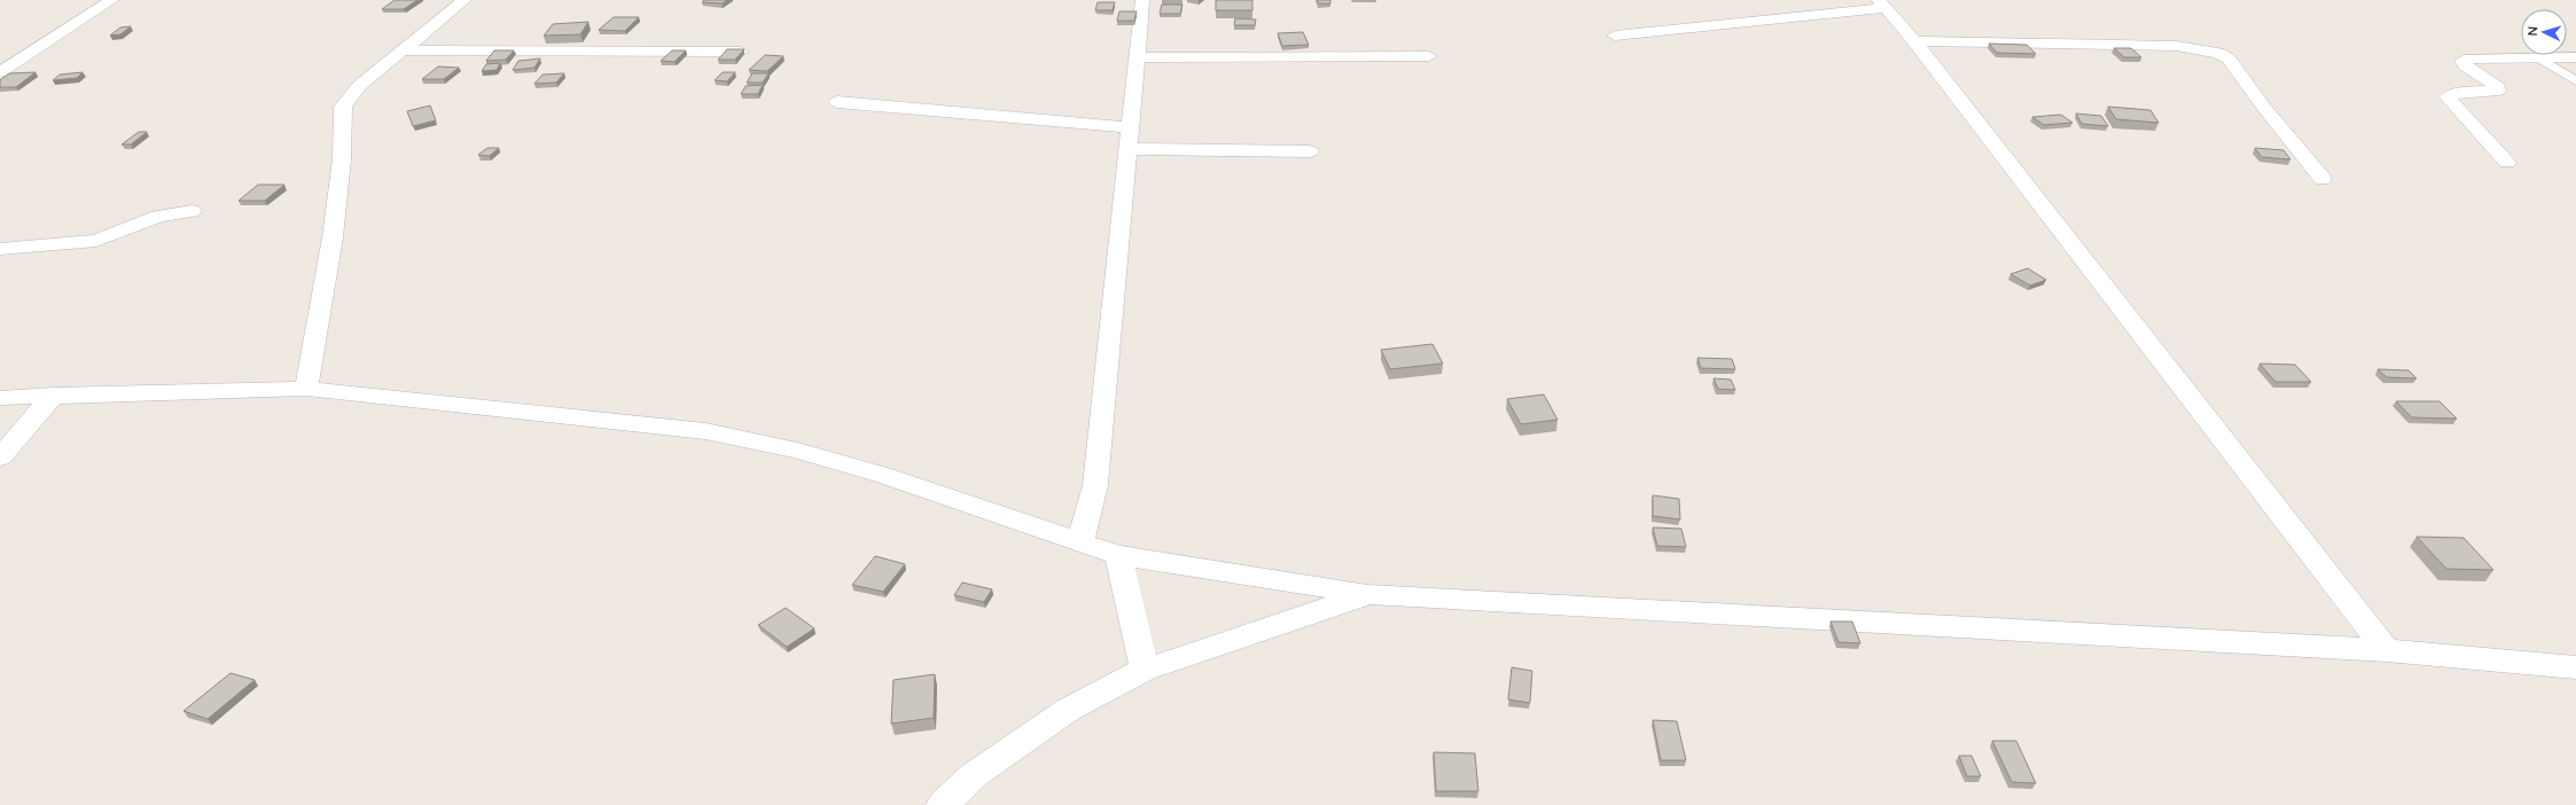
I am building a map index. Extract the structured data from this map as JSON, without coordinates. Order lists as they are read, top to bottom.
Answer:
{
  "north": "left"
}
